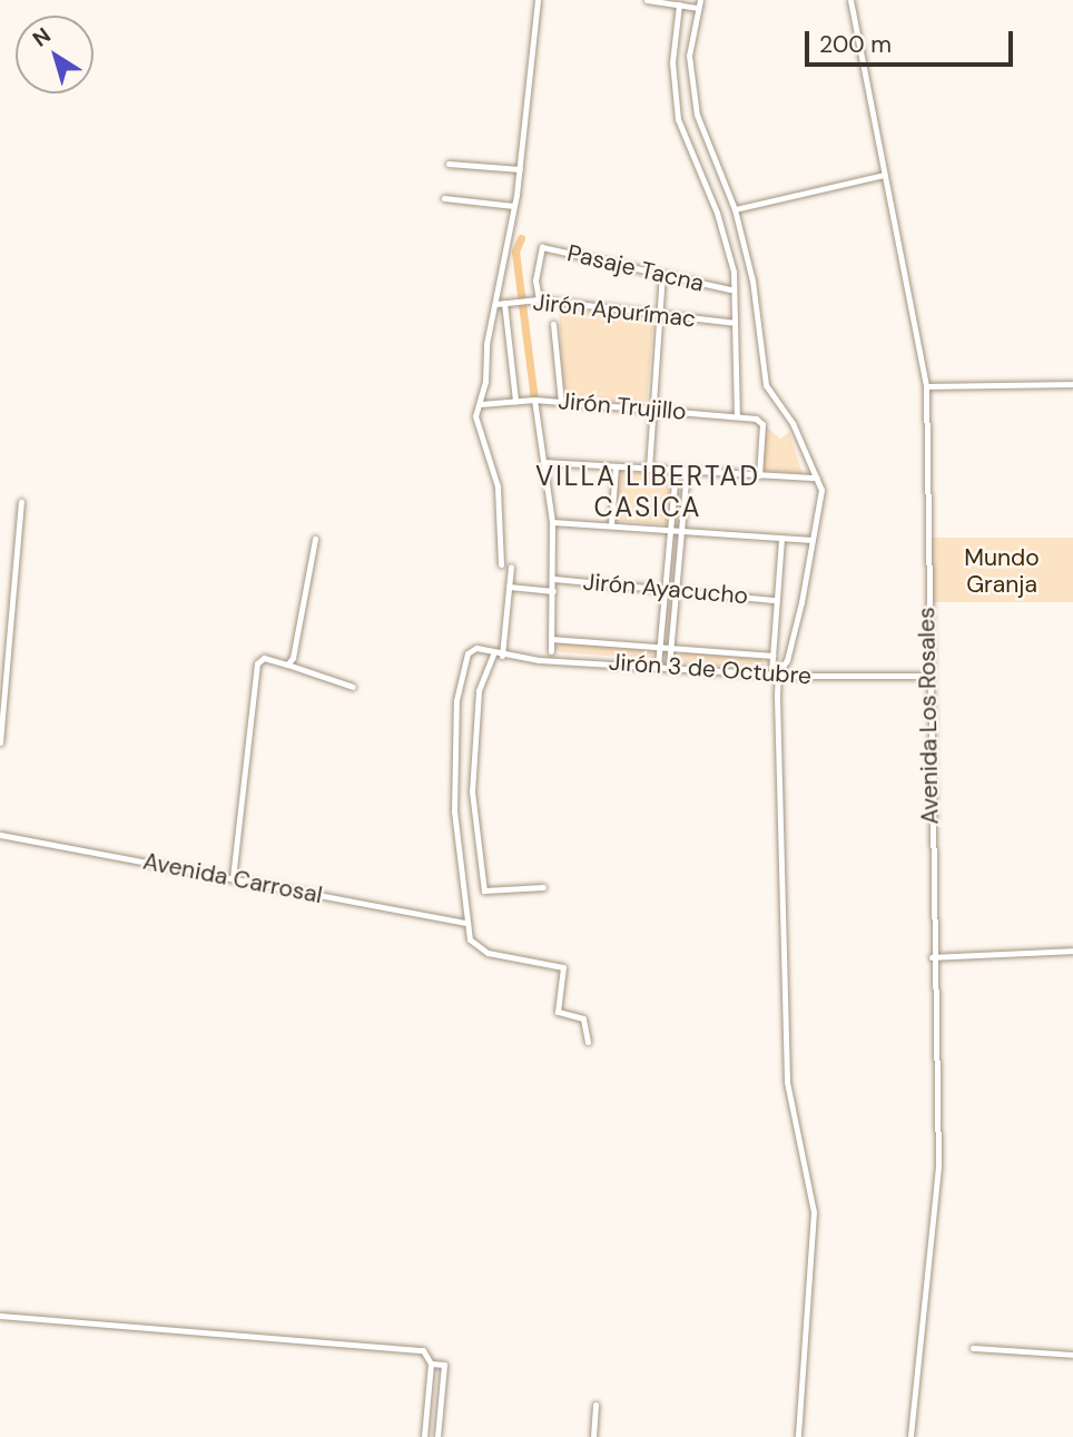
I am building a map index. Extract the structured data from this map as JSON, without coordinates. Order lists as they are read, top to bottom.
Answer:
{
  "streets": {
    "street": [
      "Pasaje Tacna",
      "Jirón Apurímac",
      "Jirón Trujillo",
      "Jirón Ayacucho",
      "Jirón 3 de Octubre",
      "Avenida Los Rosales",
      "Avenida Carrosal"
    ]
  },
  "crossings": [
    ["Pasaje Tacna", "Jirón Apurímac"],
    ["Jirón 3 de Octubre", "Avenida Los Rosales"]
  ],
  "districts": ["VILLA LIBERTAD CASICA"],
  "parks": ["Mundo Granja"],
  "scale_bar": "200 m",
  "north": "top left"
}
